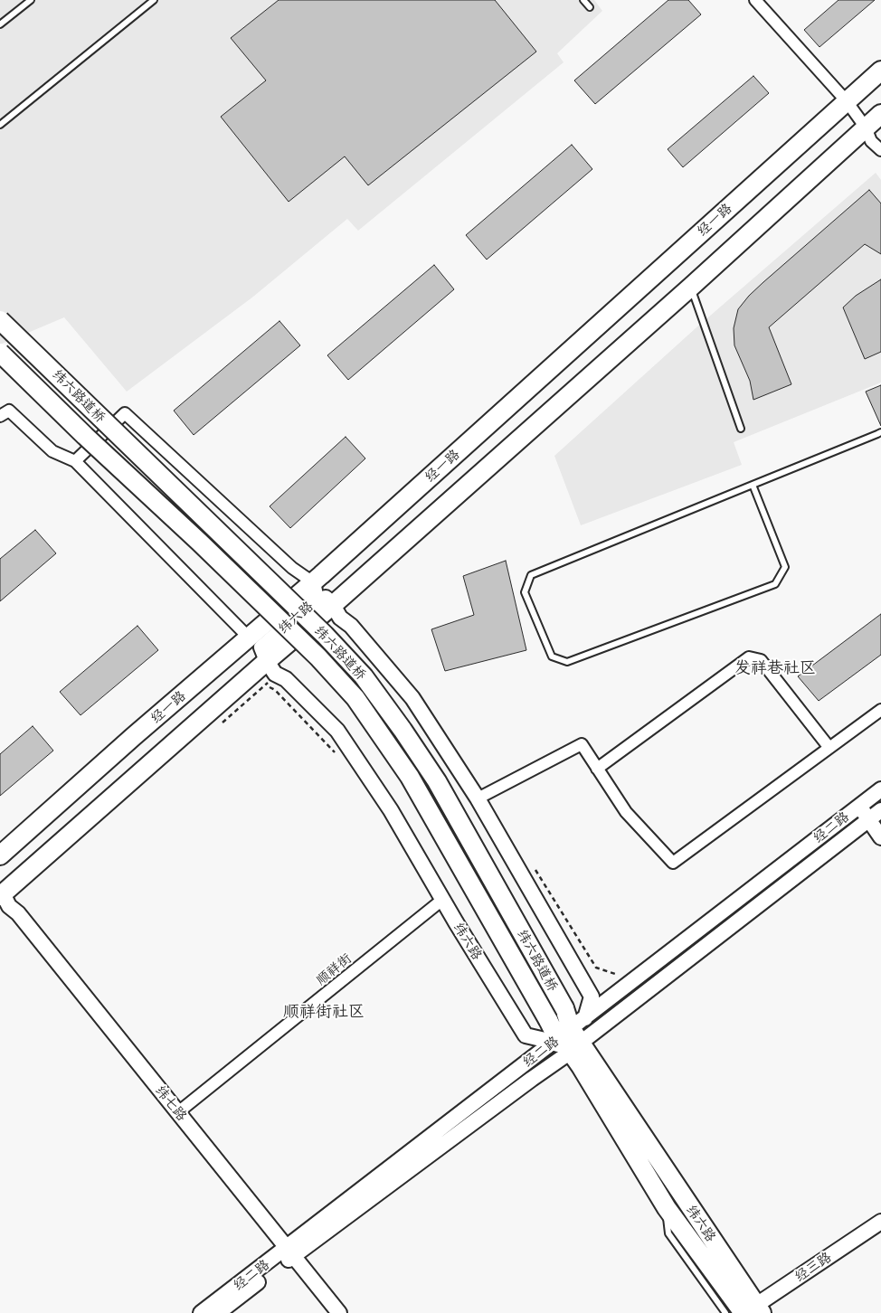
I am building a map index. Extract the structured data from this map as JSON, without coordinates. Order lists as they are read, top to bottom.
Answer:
{
  "streets": {
    "main road": ["经一路", "纬六路道桥", "纬六路"],
    "street": [
      "经二路",
      "顺祥街",
      "纬七路",
      "经三路"
    ]
  },
  "crossings": [
    ["经一路", "纬六路"],
    ["纬六路道桥", "纬六路"],
    ["纬六路", "经二路"],
    ["纬六路", "顺祥街"],
    ["纬六路", "经三路"],
    ["经二路", "纬七路"],
    ["顺祥街", "纬七路"]
  ],
  "districts": ["发祥巷社区", "顺祥街社区"]
}
